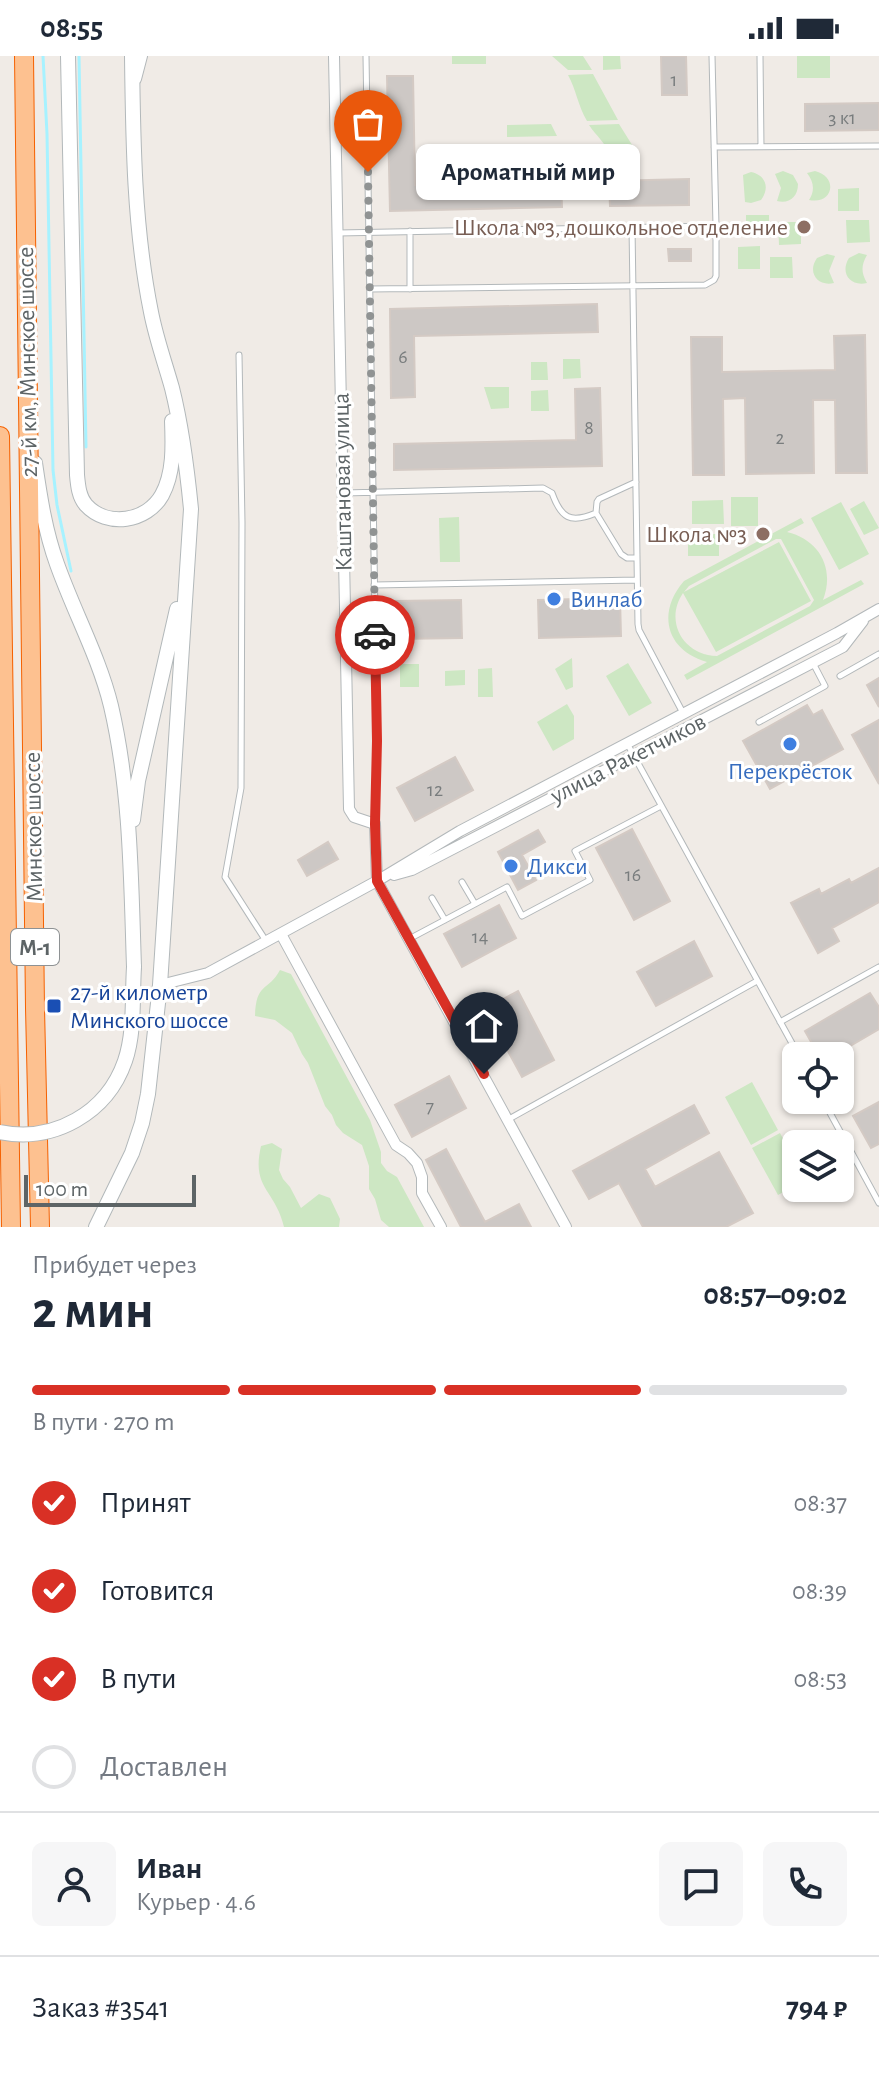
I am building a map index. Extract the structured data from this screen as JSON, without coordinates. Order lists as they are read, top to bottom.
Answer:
{
  "streets": {
    "highway": ["27-й км, Минское шоссе", "Минское шоссе", "М-1"],
    "street": ["Каштановая улица", "улица Ракетчиков"]
  },
  "crossings": [
    ["27-й км, Минское шоссе", "Минское шоссе"]
  ],
  "places": {
    "other": [
      "Ароматный мир",
      "Школа №3, дошкольное отделение",
      "Школа №3",
      "Винлаб",
      "Перекрёсток",
      "Дикси"
    ],
    "transit": ["27-й километр Минского шоссе"]
  },
  "house_numbers": [
    "1",
    "3 к1",
    "6",
    "8",
    "2",
    "12",
    "16",
    "14",
    "7"
  ],
  "scale_bar": "100 m",
  "page": {
    "status": "08:55",
    "bubble": "Ароматный мир",
    "scale": "100 m",
    "heading": ["2 мин", "Прибудет через", "08:57–09:02"],
    "panel": [
      "Иван",
      "Курьер · 4.6",
      "Заказ #3541",
      "794 ₽"
    ],
    "bar": "В пути · 270 m",
    "list": [
      ["Принят", "08:37"],
      ["Готовится", "08:39"],
      ["В пути", "08:53"],
      "Доставлен"
    ]
  }
}
